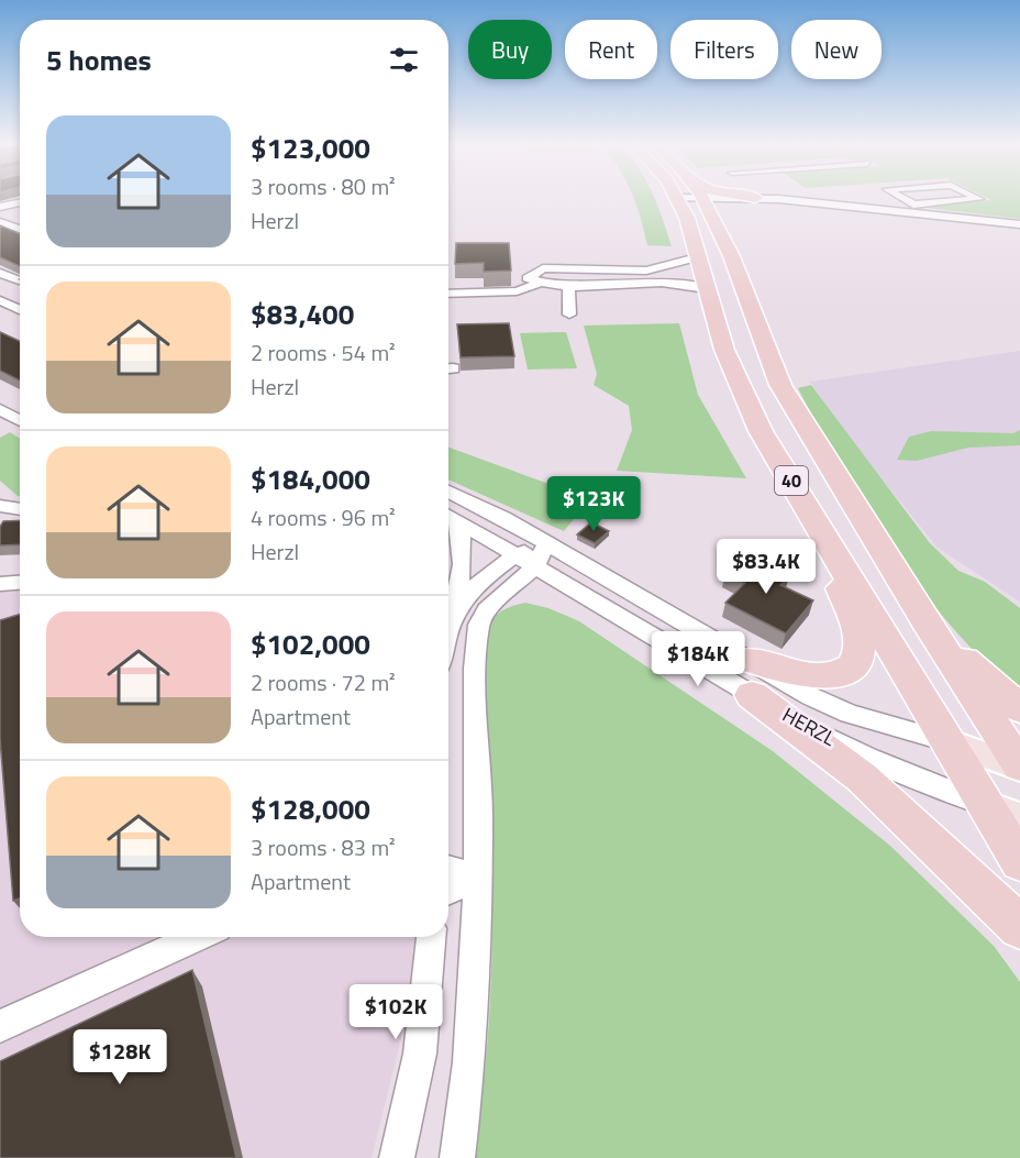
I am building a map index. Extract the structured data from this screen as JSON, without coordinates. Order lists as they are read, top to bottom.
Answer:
{
  "streets": {
    "highway": ["40"],
    "main road": ["HERZL"]
  },
  "crossings": [
    ["40", "HERZL"]
  ],
  "page": {
    "chip": [
      "Buy",
      "Rent",
      "Filters",
      "New"
    ],
    "heading": "5 homes",
    "list": [
      {
        "name": "$123,000",
        "note": "3 rooms · 80 m² · Herzl"
      },
      {
        "name": "$83,400",
        "note": "2 rooms · 54 m² · Herzl"
      },
      {
        "name": "$184,000",
        "note": "4 rooms · 96 m² · Herzl"
      },
      {
        "name": "$102,000",
        "note": "2 rooms · 72 m² · Apartment"
      },
      {
        "name": "$128,000",
        "note": "3 rooms · 83 m² · Apartment"
      }
    ],
    "price": [
      "$123K",
      "$83.4K",
      "$184K",
      "$102K",
      "$128K"
    ]
  }
}
